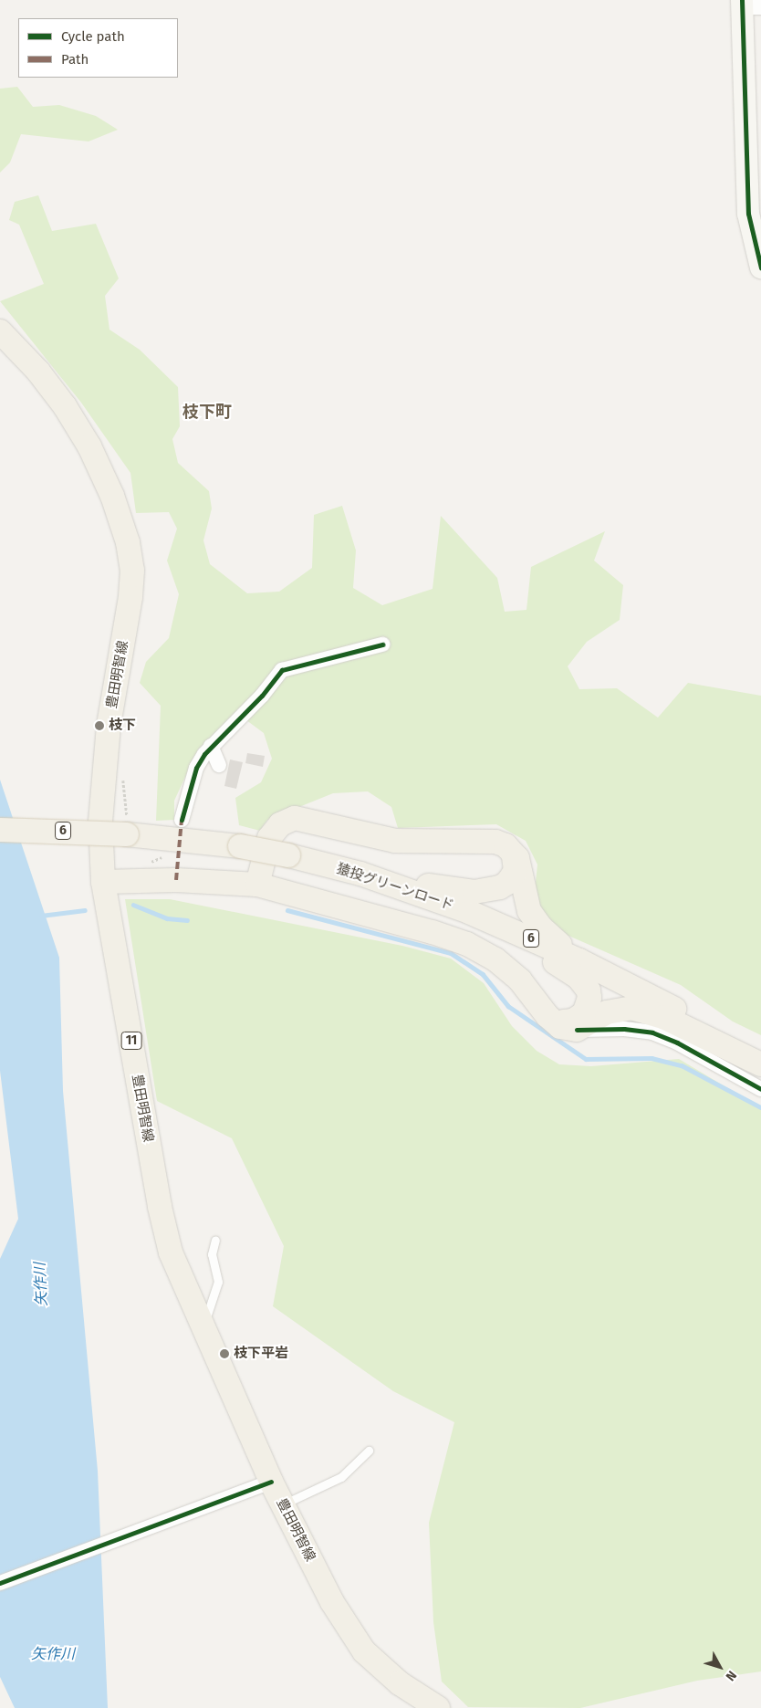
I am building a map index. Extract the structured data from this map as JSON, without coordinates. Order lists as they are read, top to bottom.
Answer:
{
  "streets": {
    "main road": [
      "豊田明智線",
      "6",
      "猿投グリーンロード",
      "11"
    ]
  },
  "districts": ["枝下町"],
  "water": ["矢作川"],
  "places": ["枝下", "枝下平岩"],
  "legend": ["Cycle path", "Path"],
  "north": "bottom right"
}
